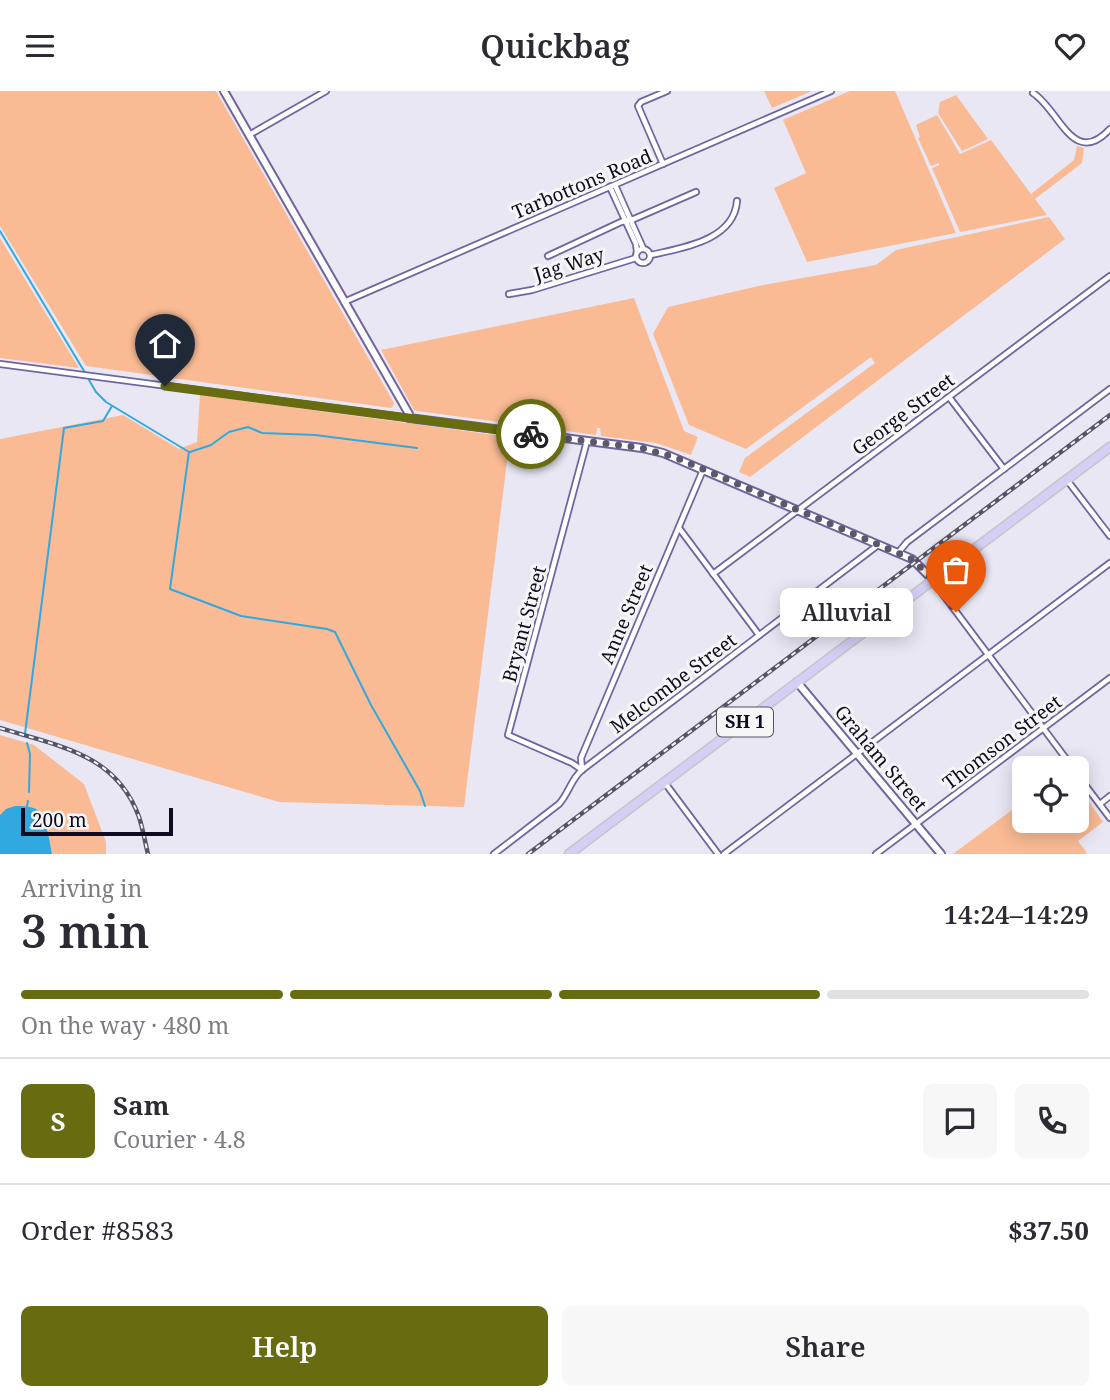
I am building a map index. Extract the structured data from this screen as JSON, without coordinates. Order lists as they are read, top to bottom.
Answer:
{
  "streets": {
    "highway": ["SH 1"],
    "street": [
      "Tarbottons Road",
      "Jag Way",
      "George Street",
      "Anne Street",
      "Bryant Street",
      "Melcombe Street",
      "Thomson Street",
      "Graham Street"
    ]
  },
  "crossings": [
    ["Anne Street", "Bryant Street"],
    ["Anne Street", "Melcombe Street"],
    ["Bryant Street", "Melcombe Street"],
    ["SH 1", "Graham Street"],
    ["Thomson Street", "Graham Street"]
  ],
  "places": ["Alluvial"],
  "scale_bar": "200 m",
  "page": {
    "header": "Quickbag",
    "bubble": "Alluvial",
    "scale": "200 m",
    "heading": ["3 min", "Arriving in", "14:24–14:29"],
    "panel": [
      "Sam",
      "Courier · 4.8",
      "Order #8583",
      "$37.50"
    ],
    "bar": "On the way · 480 m",
    "round": "S",
    "buttons": ["Help", "Share"]
  }
}
